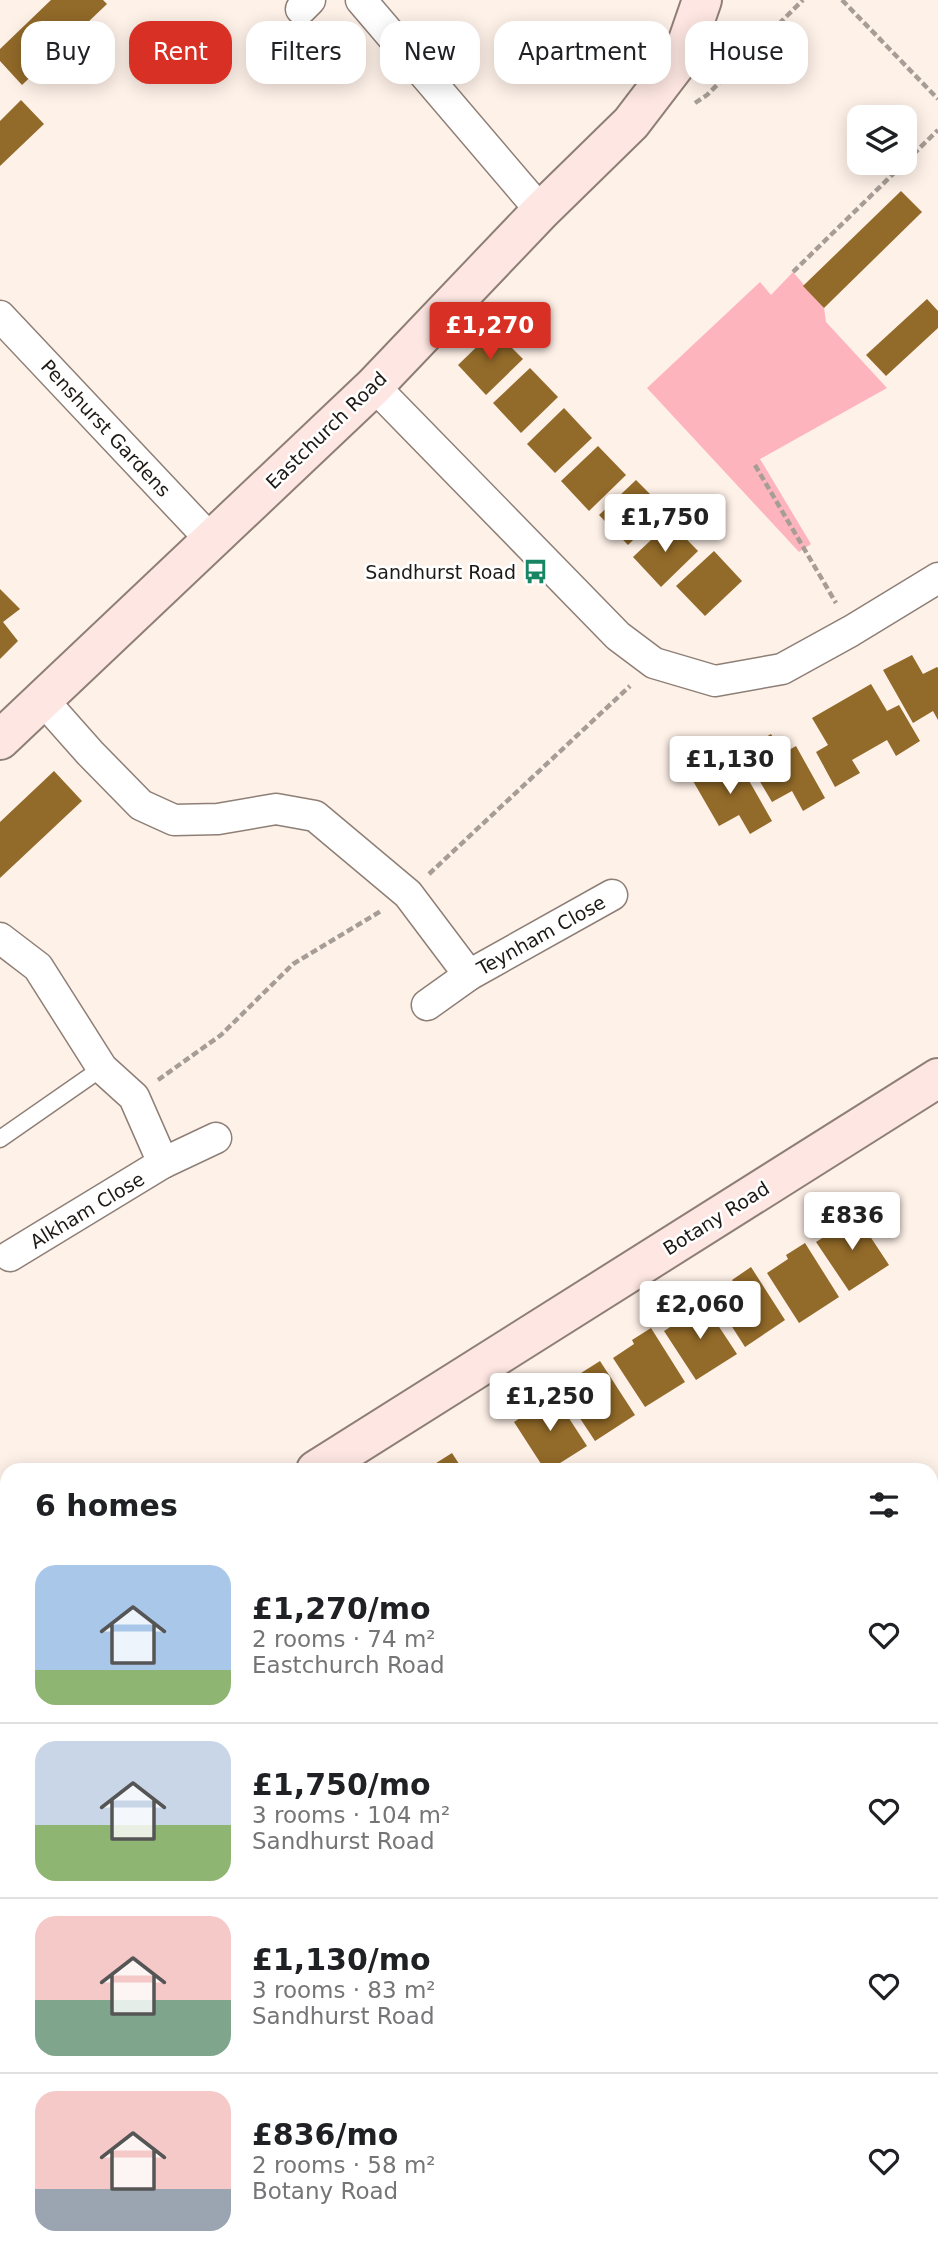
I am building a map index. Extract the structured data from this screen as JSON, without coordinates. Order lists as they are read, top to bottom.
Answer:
{
  "streets": {
    "street": [
      "Penshurst Gardens",
      "Eastchurch Road",
      "Teynham Close",
      "Alkham Close",
      "Botany Road"
    ]
  },
  "crossings": [
    ["Penshurst Gardens", "Eastchurch Road"],
    ["Eastchurch Road", "Teynham Close"]
  ],
  "places": {
    "bus stop": ["Sandhurst Road"]
  },
  "page": {
    "chip": [
      "Buy",
      "Rent",
      "Filters",
      "New",
      "Apartment",
      "House"
    ],
    "price": [
      "£1,270",
      "£1,750",
      "£1,130",
      "£836",
      "£2,060",
      "£1,250"
    ],
    "heading": "6 homes",
    "list": [
      {
        "name": "£1,270/mo",
        "note": "2 rooms · 74 m² · Eastchurch Road"
      },
      {
        "name": "£1,750/mo",
        "note": "3 rooms · 104 m² · Sandhurst Road"
      },
      {
        "name": "£1,130/mo",
        "note": "3 rooms · 83 m² · Sandhurst Road"
      },
      {
        "name": "£836/mo",
        "note": "2 rooms · 58 m² · Botany Road"
      }
    ]
  }
}
